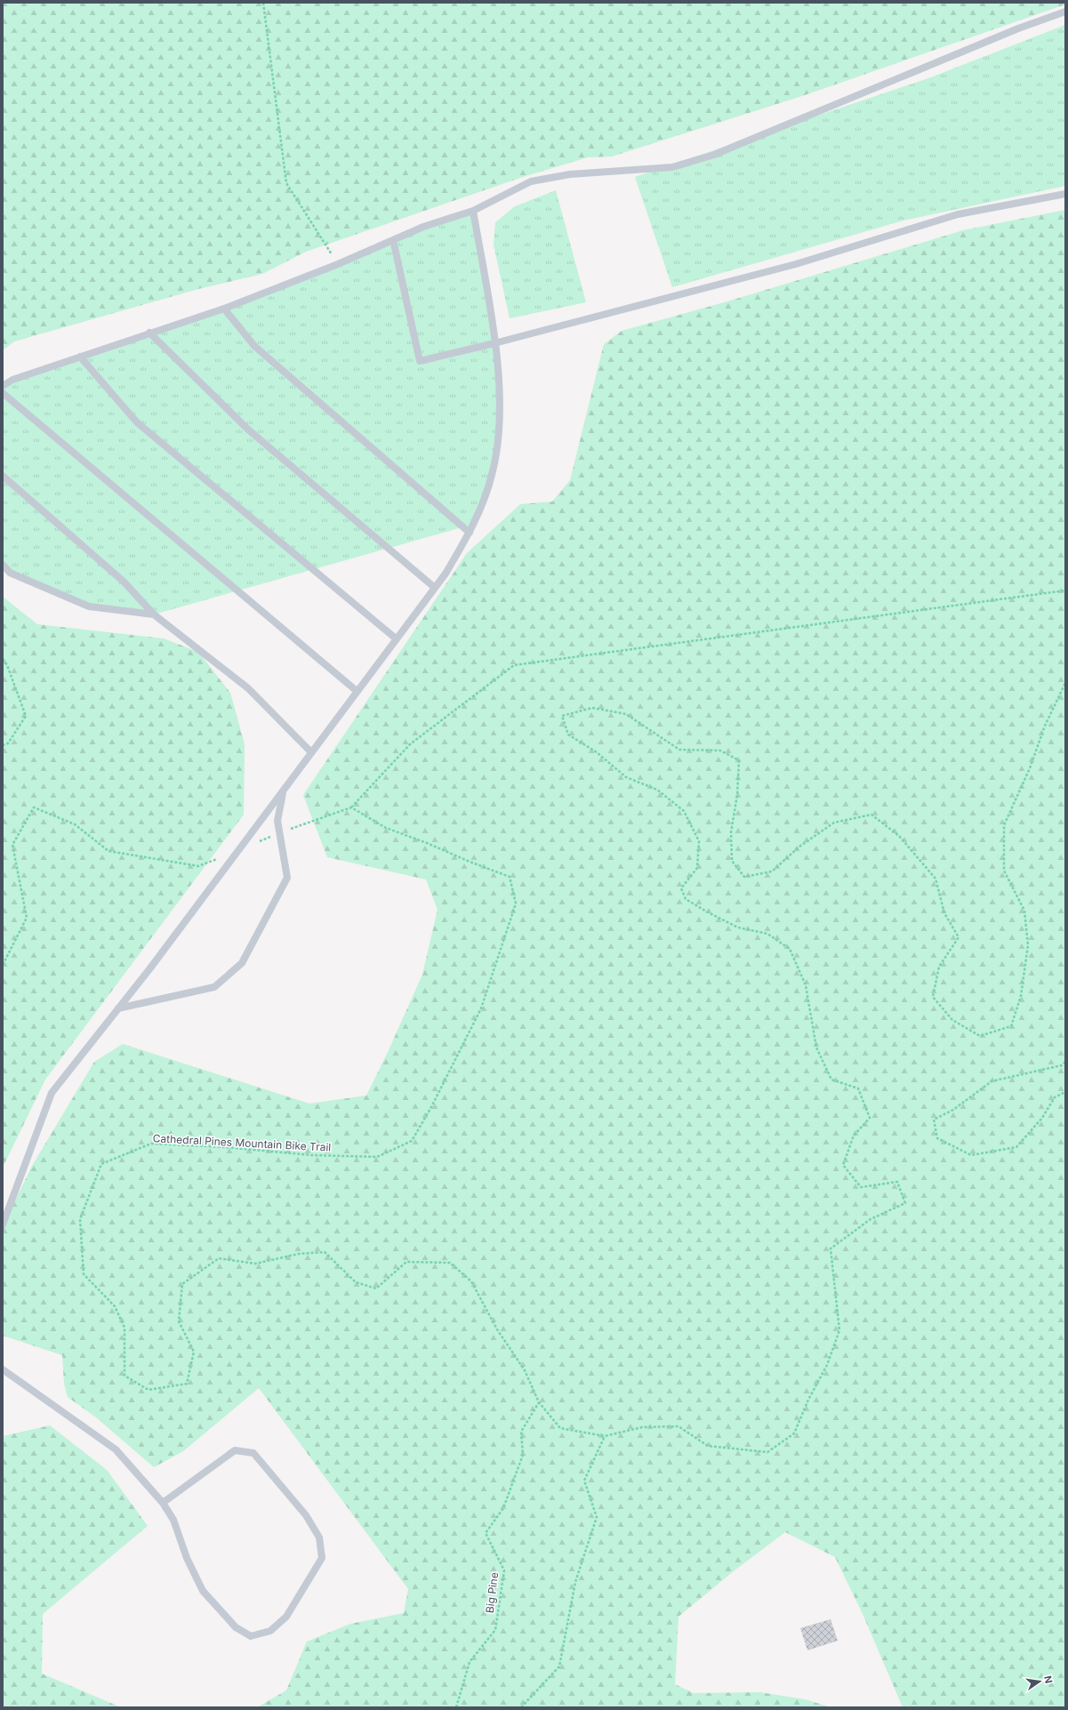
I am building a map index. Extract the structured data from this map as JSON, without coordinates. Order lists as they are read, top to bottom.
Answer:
{
  "streets": {
    "path": ["Cathedral Pines Mountain Bike Trail", "Big Pine"]
  },
  "crossings": [
    ["Cathedral Pines Mountain Bike Trail", "Big Pine"]
  ],
  "north": "right"
}
